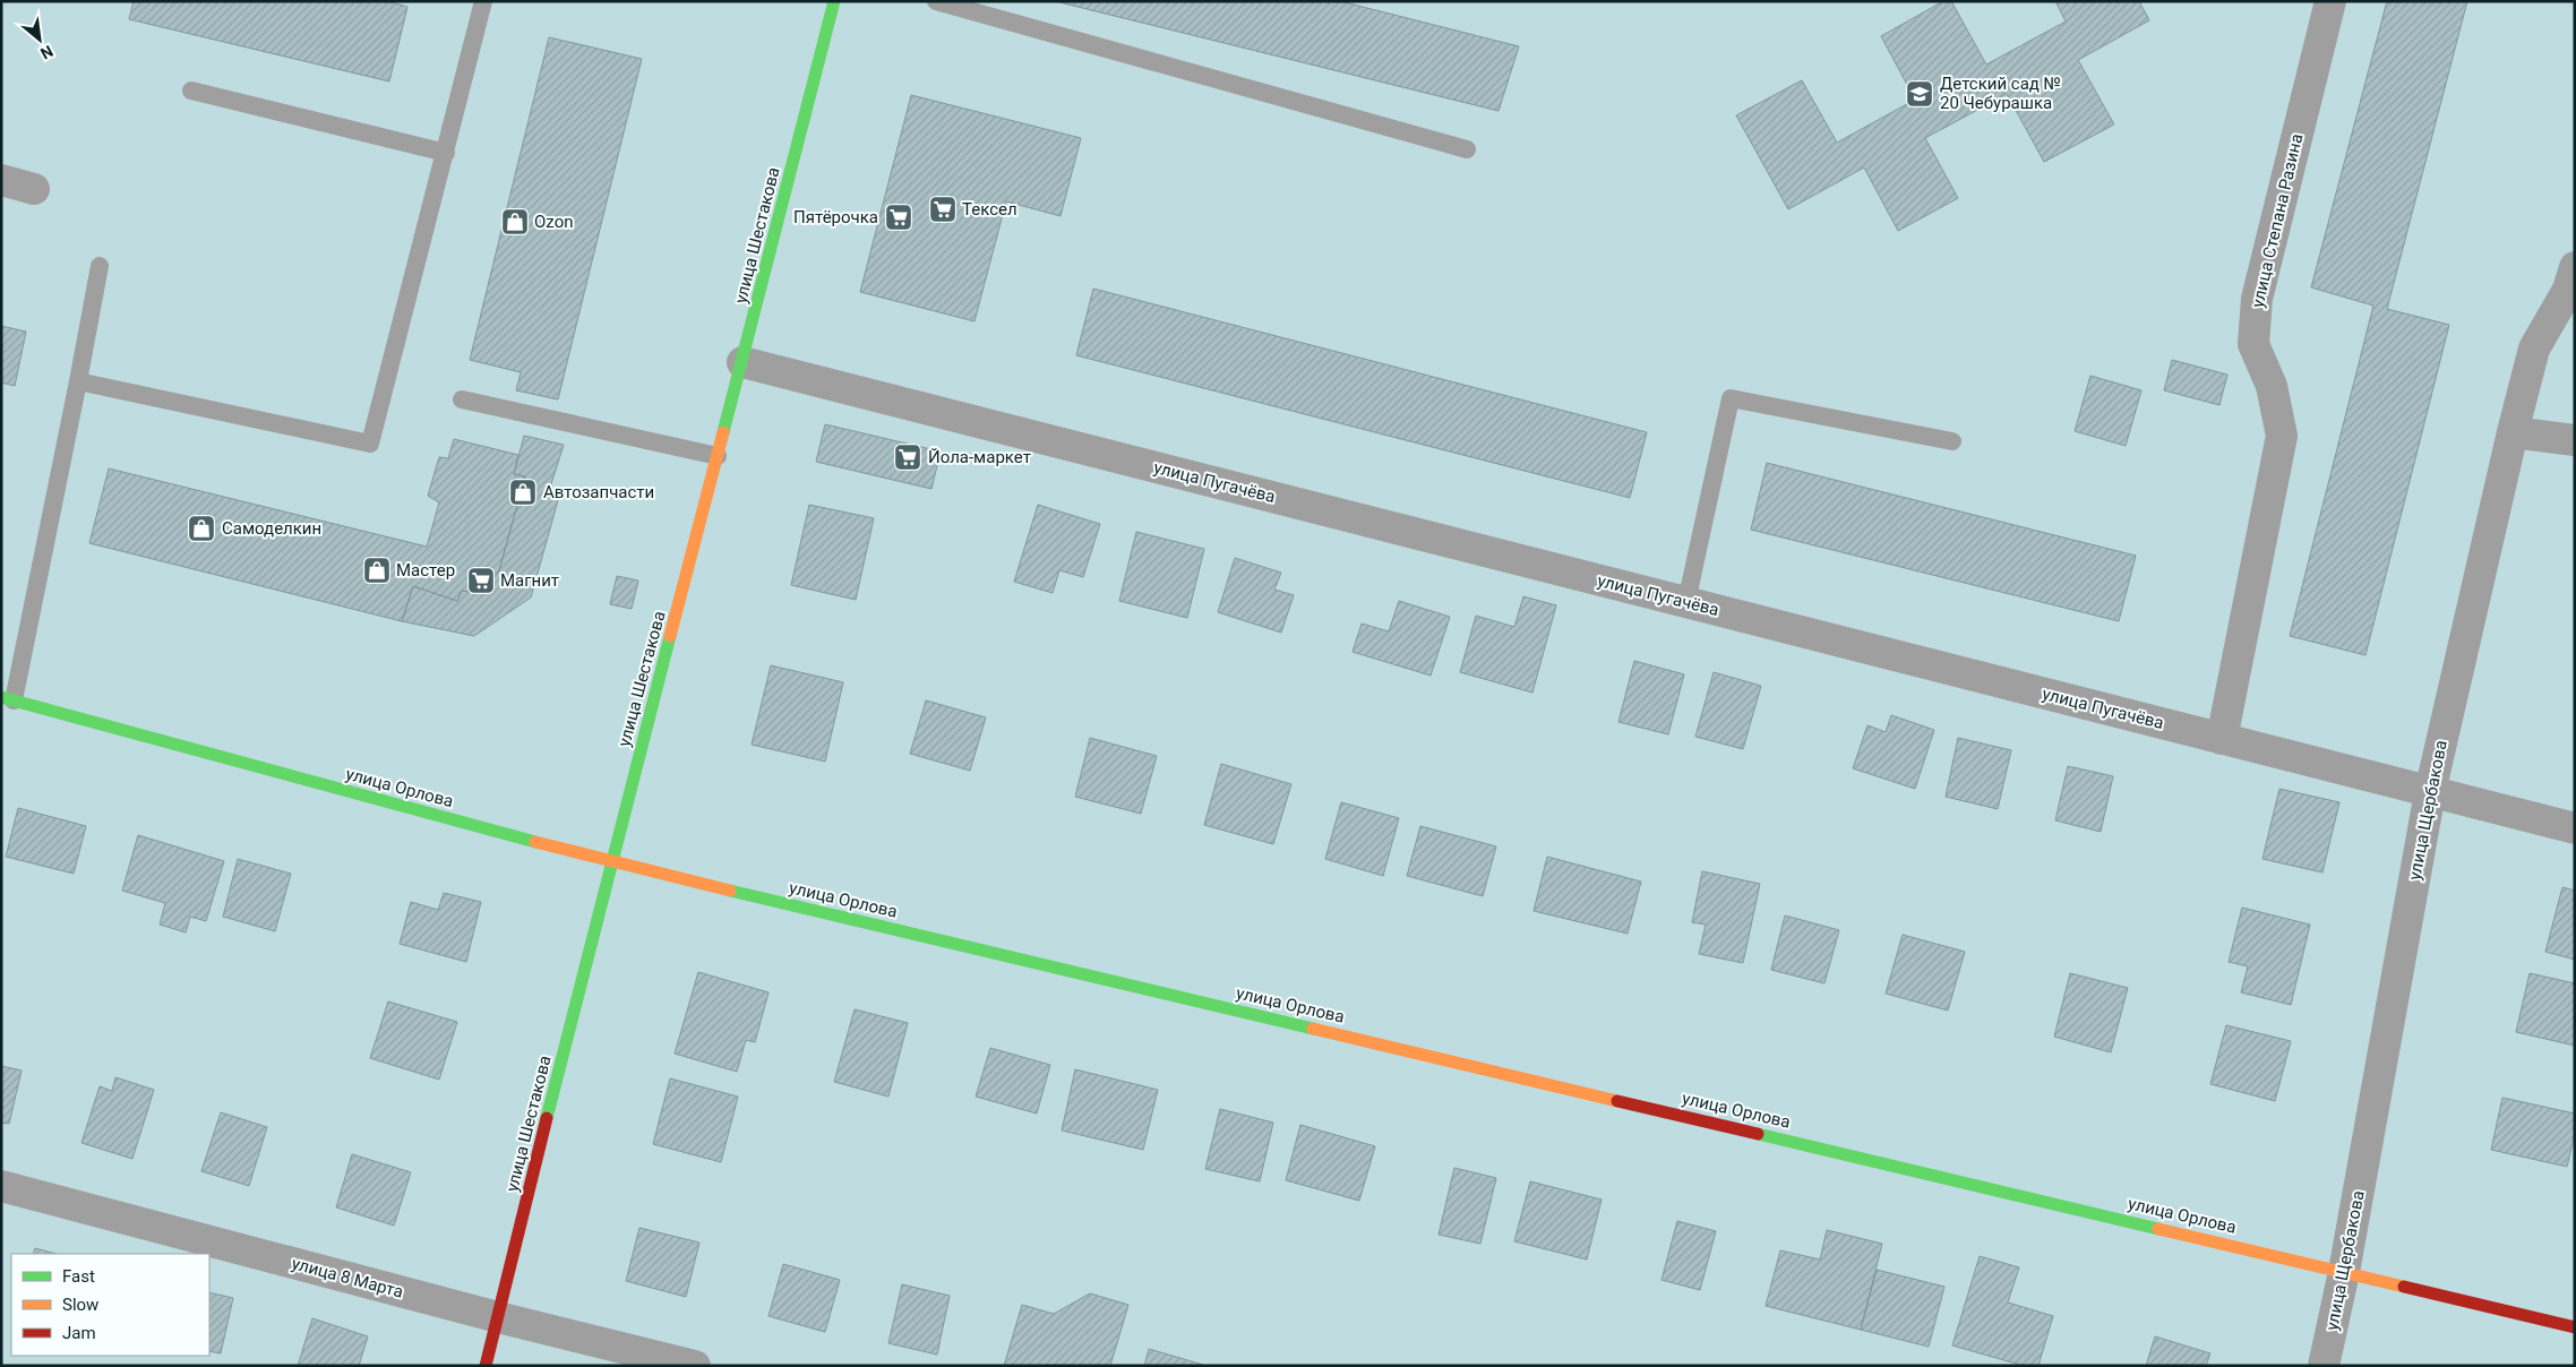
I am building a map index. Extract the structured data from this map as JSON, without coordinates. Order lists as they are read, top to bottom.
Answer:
{
  "streets": {
    "street": [
      "улица Степана Разина",
      "улица Шестакова",
      "улица Пугачёва",
      "улица Орлова",
      "улица Щербакова",
      "улица 8 Марта"
    ]
  },
  "crossings": [
    ["улица Степана Разина", "улица Пугачёва"],
    ["улица Шестакова", "улица Пугачёва"],
    ["улица Шестакова", "улица Орлова"],
    ["улица Шестакова", "улица 8 Марта"],
    ["улица Пугачёва", "улица Щербакова"],
    ["улица Орлова", "улица Щербакова"]
  ],
  "places": {
    "school or university": ["Детский сад № 20 Чебурашка"],
    "supermarket": [
      "Тексел",
      "Пятёрочка",
      "Йола-маркет",
      "Магнит"
    ],
    "shop": [
      "Ozon",
      "Автозапчасти",
      "Самоделкин",
      "Мастер"
    ]
  },
  "legend": ["Fast", "Slow", "Jam"],
  "north": "bottom right"
}
